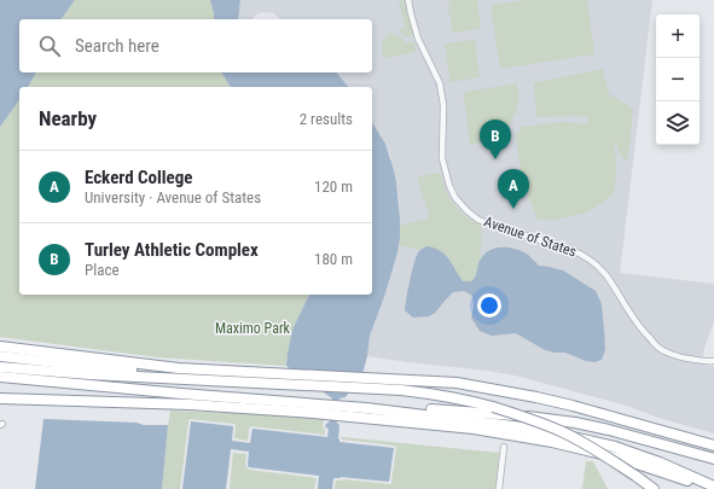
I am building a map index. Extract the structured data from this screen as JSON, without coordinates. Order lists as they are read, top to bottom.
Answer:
{
  "streets": {
    "street": ["Avenue of States"]
  },
  "parks": ["Maximo Park"],
  "page": {
    "map_buttons": ["+", "−"],
    "search": "Search here",
    "heading": ["Nearby", "2 results"],
    "pins": ["B", "A"],
    "list": [
      {
        "mark": "A",
        "name": "Eckerd College",
        "note": "University · Avenue of States",
        "value": "120 m"
      },
      {
        "mark": "B",
        "name": "Turley Athletic Complex",
        "note": "Place",
        "value": "180 m"
      }
    ]
  }
}
